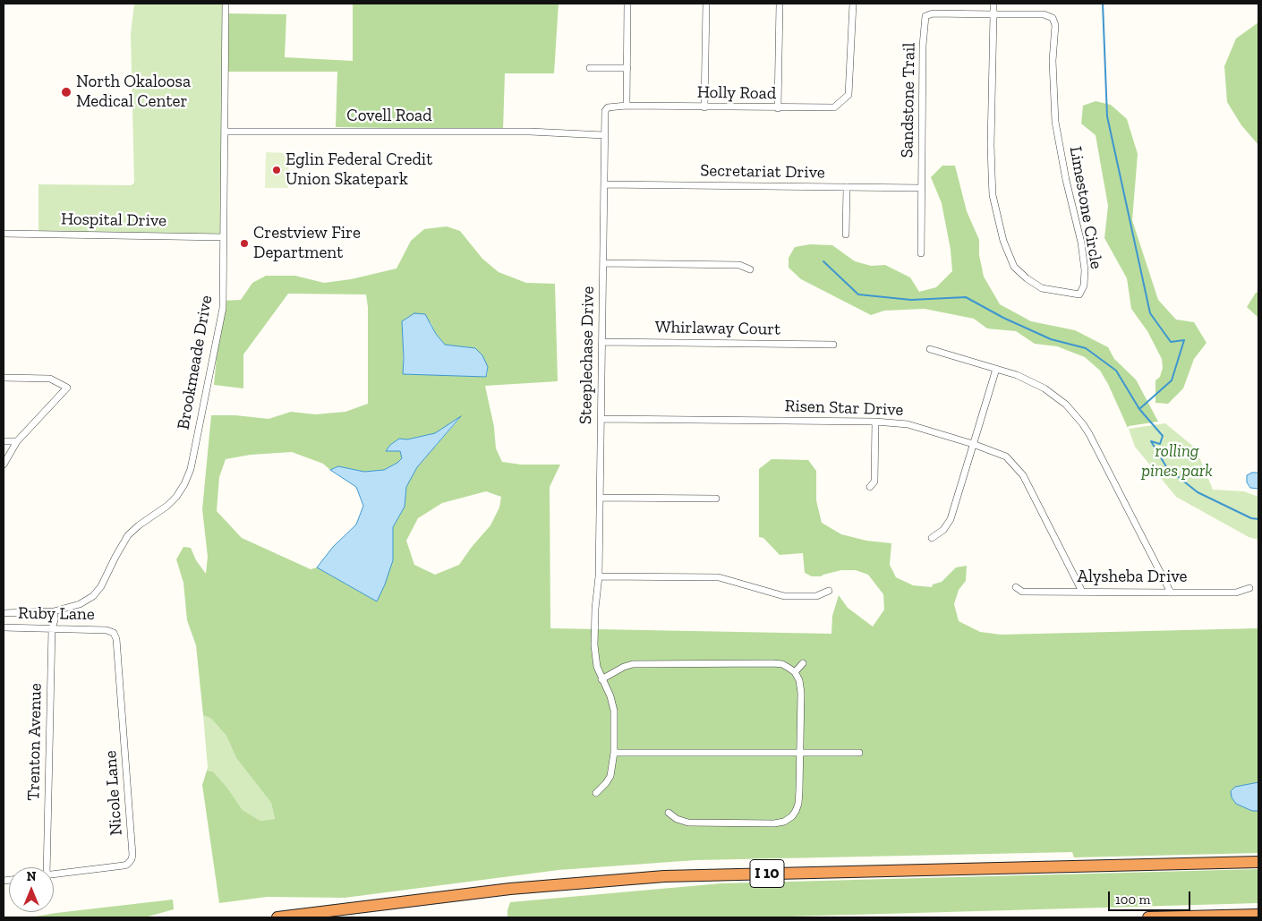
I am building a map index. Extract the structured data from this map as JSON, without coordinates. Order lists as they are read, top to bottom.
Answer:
{
  "streets": {
    "highway": ["I 10"],
    "street": [
      "Holly Road",
      "Sandstone Trail",
      "Covell Road",
      "Secretariat Drive",
      "Limestone Circle",
      "Hospital Drive",
      "Whirlaway Court",
      "Steeplechase Drive",
      "Brookmeade Drive",
      "Risen Star Drive",
      "Alysheba Drive",
      "Ruby Lane",
      "Trenton Avenue",
      "Nicole Lane"
    ]
  },
  "crossings": [
    ["Holly Road", "Covell Road"],
    ["Holly Road", "Steeplechase Drive"],
    ["Sandstone Trail", "Secretariat Drive"],
    ["Sandstone Trail", "Limestone Circle"],
    ["Covell Road", "Steeplechase Drive"],
    ["Covell Road", "Brookmeade Drive"],
    ["Secretariat Drive", "Steeplechase Drive"],
    ["Hospital Drive", "Brookmeade Drive"],
    ["Whirlaway Court", "Steeplechase Drive"],
    ["Steeplechase Drive", "Risen Star Drive"],
    ["Brookmeade Drive", "Trenton Avenue"],
    ["Risen Star Drive", "Alysheba Drive"],
    ["Ruby Lane", "Trenton Avenue"],
    ["Ruby Lane", "Nicole Lane"]
  ],
  "parks": ["rolling pines park"],
  "places": ["North Okaloosa Medical Center", "Eglin Federal Credit Union Skatepark", "Crestview Fire Department"],
  "scale_bar": "100 m",
  "north": "top"
}
